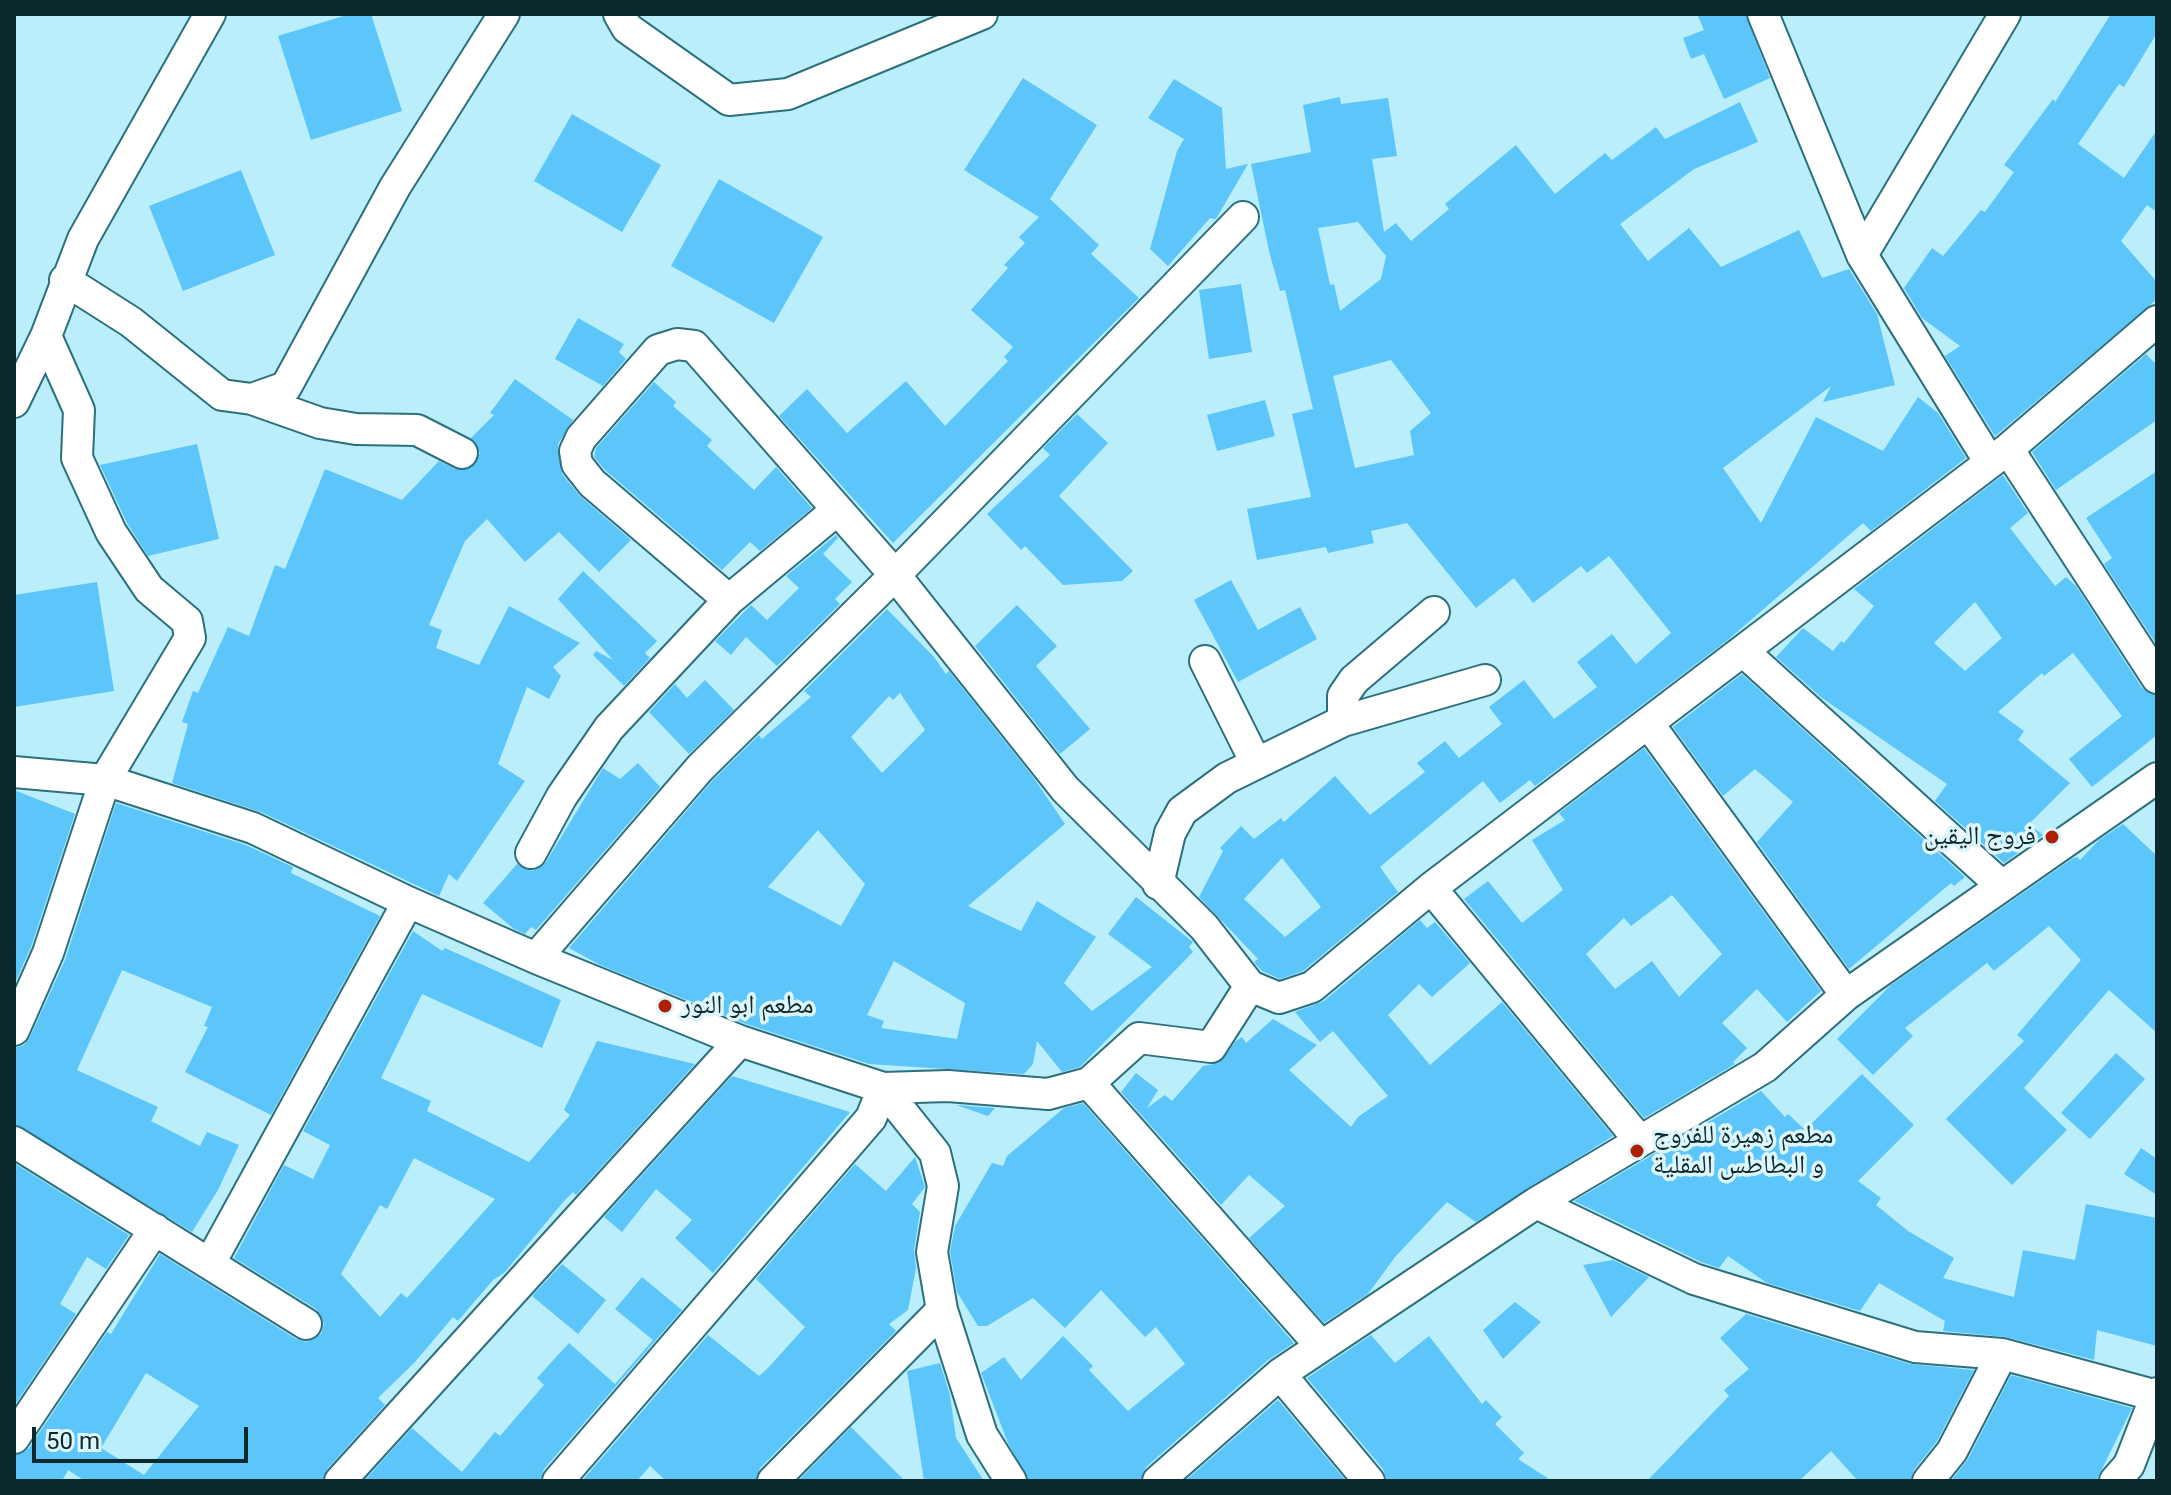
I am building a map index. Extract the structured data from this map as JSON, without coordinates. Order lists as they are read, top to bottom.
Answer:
{
  "places": ["فروج اليقين", "مطعم ابو النور", "مطعم زهيرة للفروج و البطاطس المقلية"],
  "scale_bar": "50 m"
}
